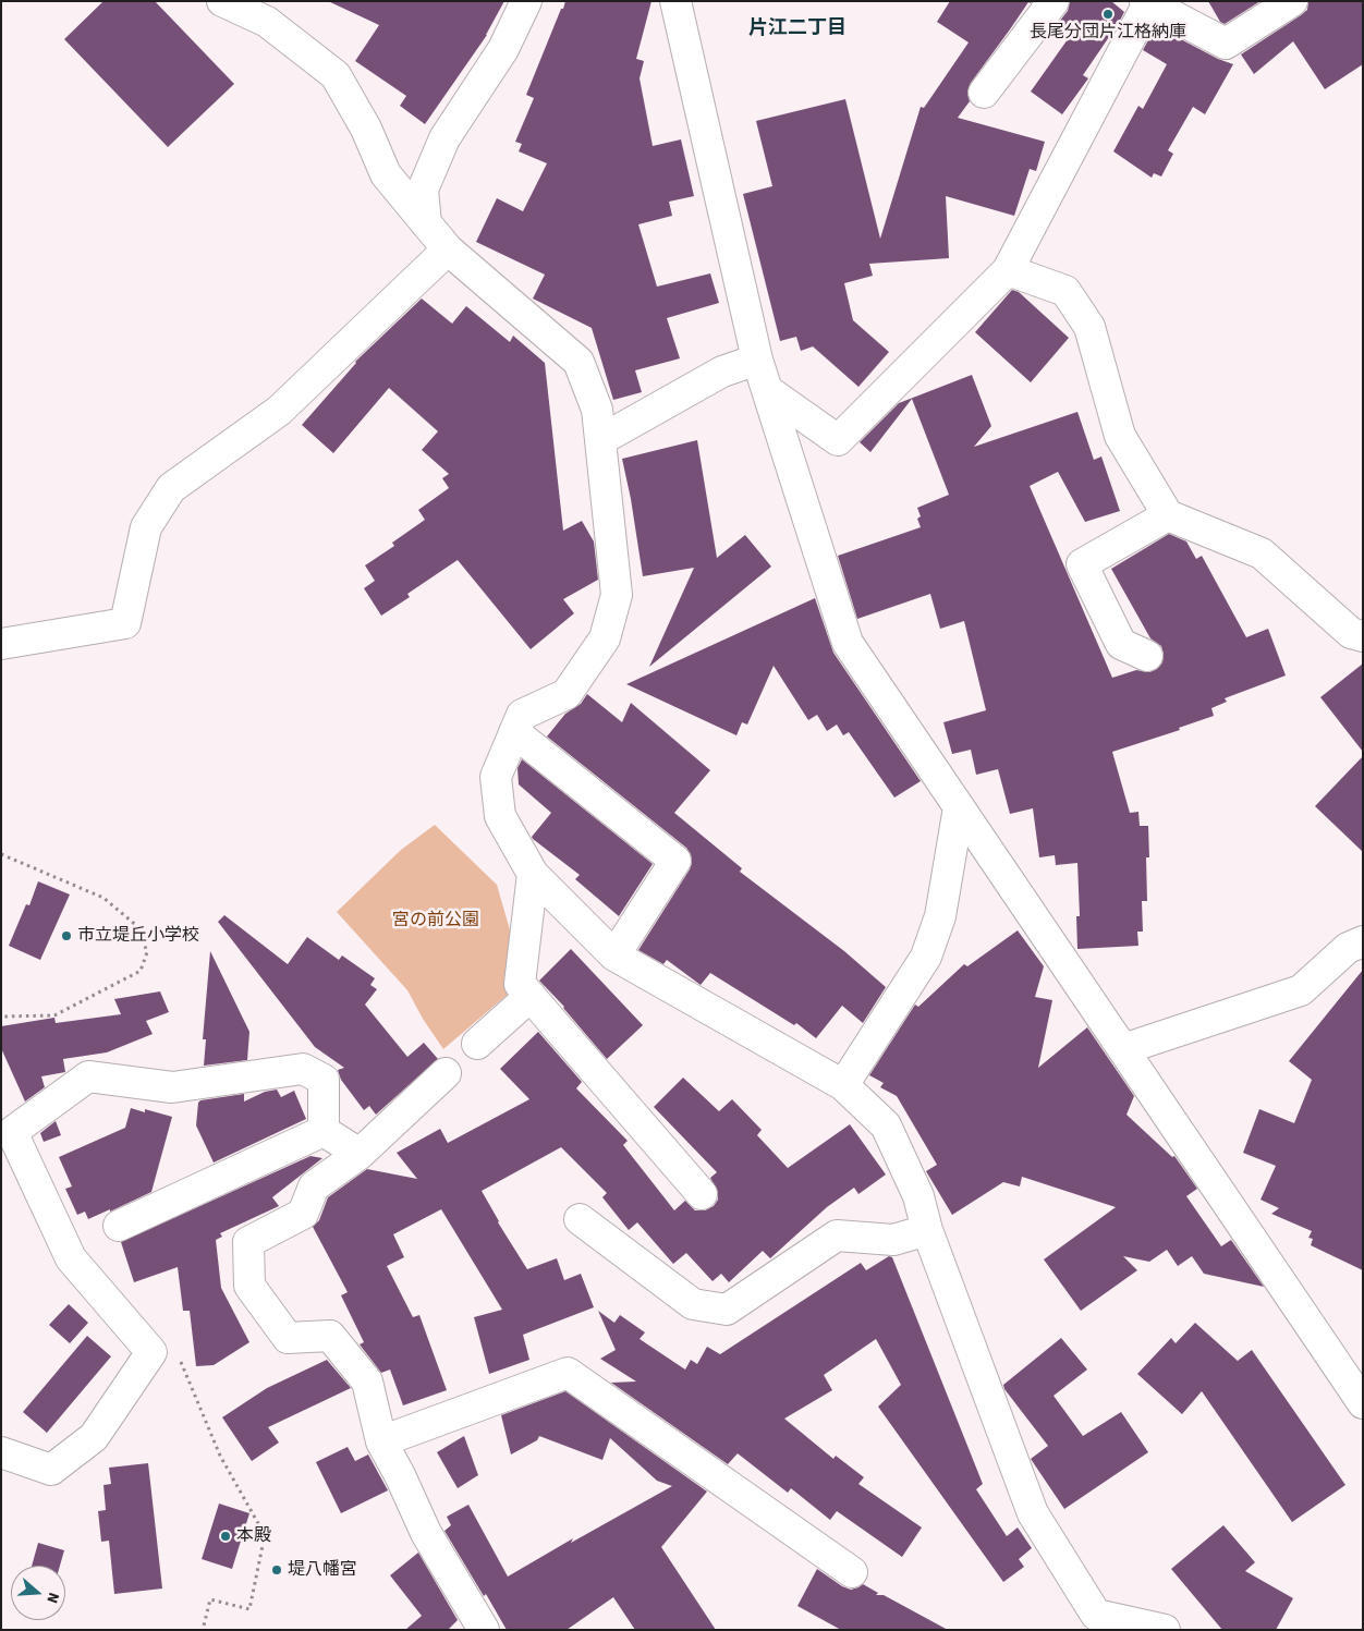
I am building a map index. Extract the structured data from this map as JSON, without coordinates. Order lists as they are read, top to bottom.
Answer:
{
  "districts": ["片江二丁目"],
  "parks": ["宮の前公園"],
  "places": [
    "長尾分団片江格納庫",
    "市立堤丘小学校",
    "本殿",
    "堤八幡宮"
  ],
  "north": "right"
}
